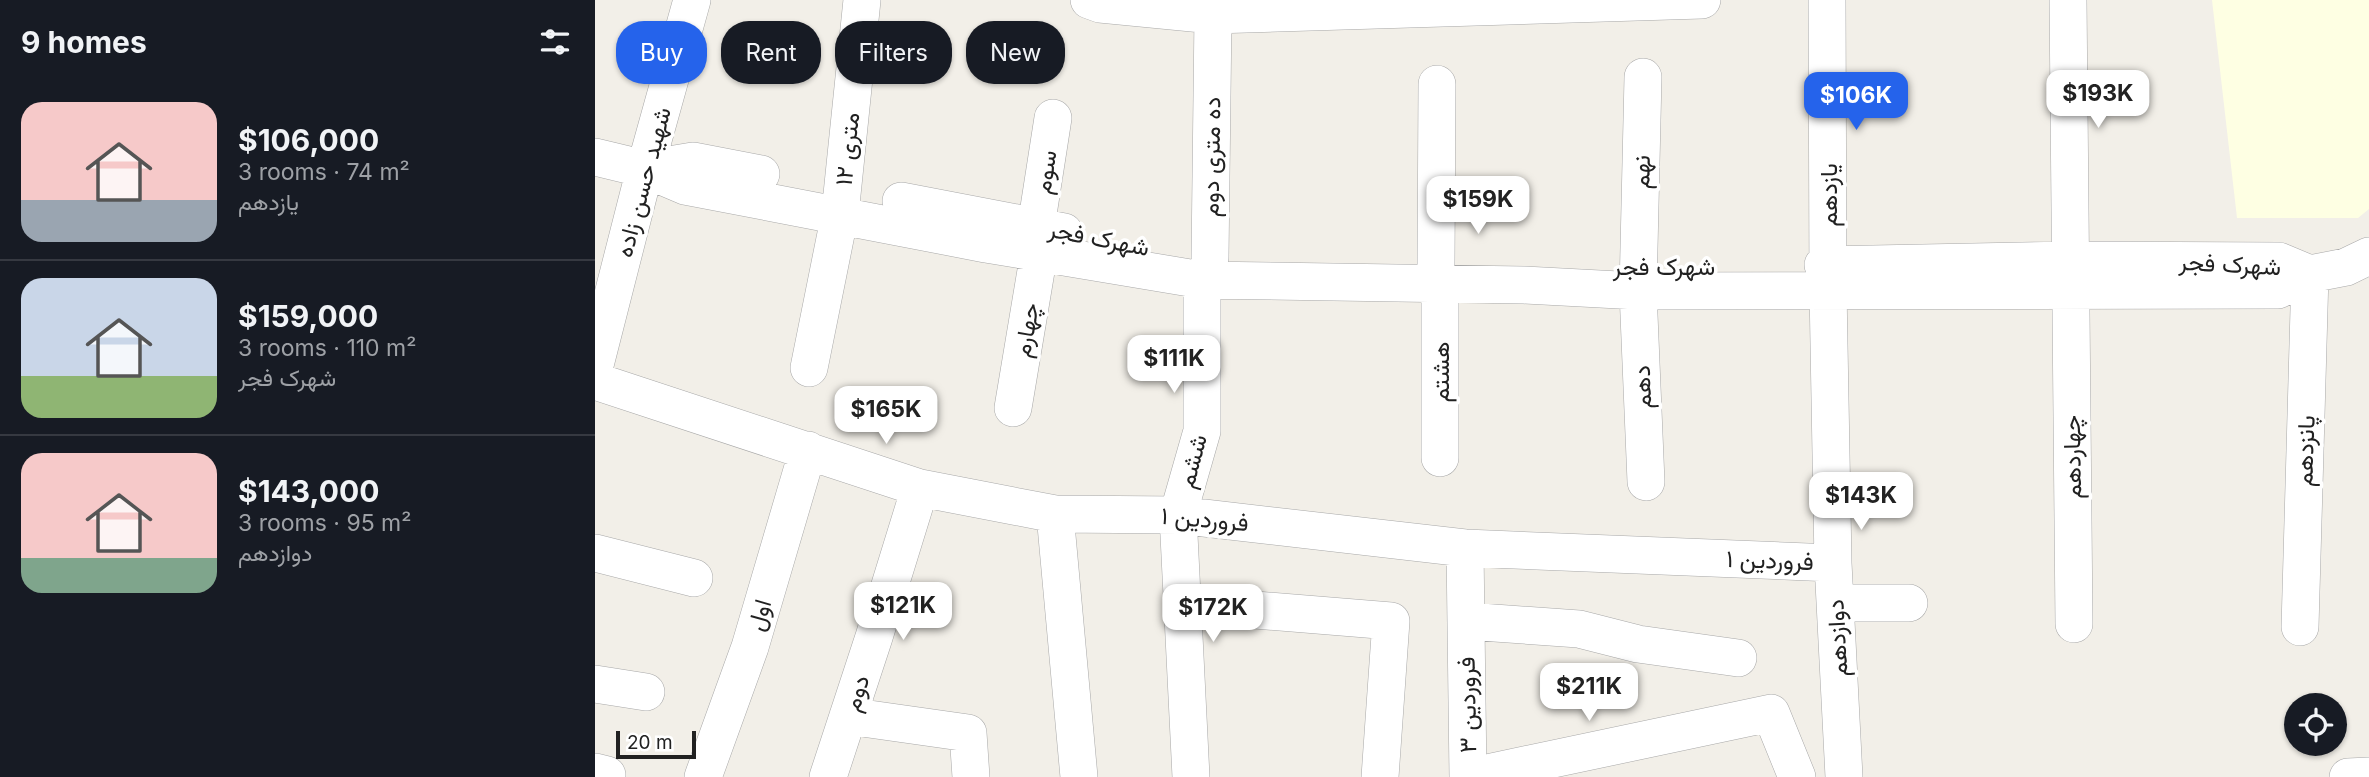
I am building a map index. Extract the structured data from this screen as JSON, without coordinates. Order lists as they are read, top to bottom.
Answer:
{
  "streets": {
    "street": [
      "۱۲ متری",
      "ده متری دوم",
      "سوم",
      "نهم",
      "شهید حسن زاده",
      "یازدهم",
      "شهرک فجر",
      "چهارم",
      "هشتم",
      "دهم",
      "پانزدهم",
      "چهاردهم",
      "ششم",
      "فروردین ۱",
      "اول",
      "دوازدهم",
      "دوم",
      "فروردین ۳"
    ]
  },
  "crossings": [
    ["۱۲ متری", "شهرک فجر"],
    ["ده متری دوم", "شهرک فجر"],
    ["ده متری دوم", "ششم"],
    ["سوم", "شهرک فجر"],
    ["سوم", "چهارم"],
    ["نهم", "شهرک فجر"],
    ["نهم", "دهم"],
    ["شهید حسن زاده", "شهرک فجر"],
    ["یازدهم", "شهرک فجر"],
    ["یازدهم", "دوازدهم"],
    ["شهرک فجر", "چهارم"],
    ["شهرک فجر", "هشتم"],
    ["شهرک فجر", "دهم"],
    ["شهرک فجر", "پانزدهم"],
    ["شهرک فجر", "چهاردهم"],
    ["شهرک فجر", "ششم"],
    ["شهرک فجر", "دوازدهم"],
    ["ششم", "فروردین ۱"],
    ["فروردین ۱", "اول"],
    ["فروردین ۱", "دوازدهم"],
    ["فروردین ۱", "دوم"],
    ["فروردین ۱", "فروردین ۳"]
  ],
  "scale_bar": "20 m",
  "page": {
    "heading": "9 homes",
    "chip": [
      "Buy",
      "Rent",
      "Filters",
      "New"
    ],
    "price": [
      "$193K",
      "$106K",
      "$159K",
      "$111K",
      "$165K",
      "$143K",
      "$121K",
      "$172K",
      "$211K"
    ],
    "list": [
      {
        "name": "$106,000",
        "note": "3 rooms · 74 m² · یازدهم"
      },
      {
        "name": "$159,000",
        "note": "3 rooms · 110 m² · شهرک فجر"
      },
      {
        "name": "$143,000",
        "note": "3 rooms · 95 m² · دوازدهم"
      }
    ],
    "scale": "20 m"
  }
}
